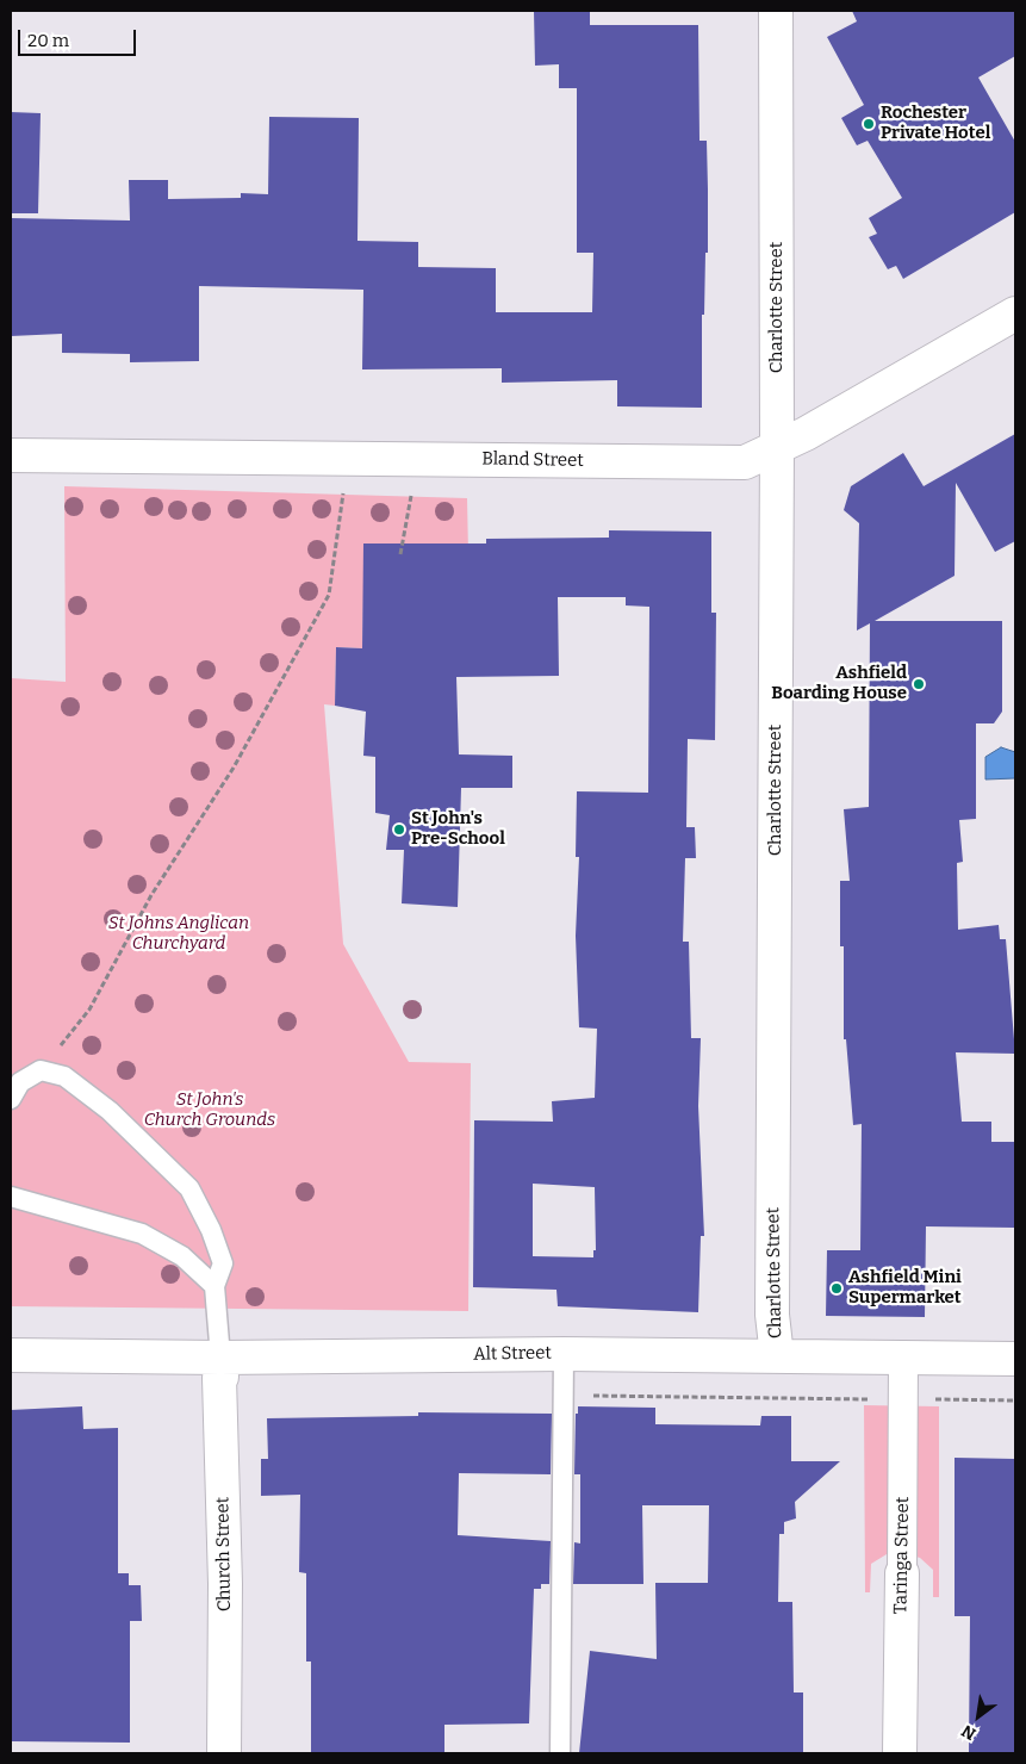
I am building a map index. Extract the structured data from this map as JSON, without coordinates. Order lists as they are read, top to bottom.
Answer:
{
  "streets": {
    "street": [
      "Charlotte Street",
      "Bland Street",
      "Alt Street",
      "Church Street",
      "Taringa Street"
    ]
  },
  "crossings": [
    ["Charlotte Street", "Bland Street"],
    ["Charlotte Street", "Alt Street"],
    ["Alt Street", "Church Street"],
    ["Alt Street", "Taringa Street"]
  ],
  "parks": ["St Johns Anglican Churchyard", "St John's Church Grounds"],
  "places": [
    "Rochester Private Hotel",
    "Ashfield Boarding House",
    "St John's Pre-School",
    "Ashfield Mini Supermarket"
  ],
  "scale_bar": "20 m",
  "north": "bottom left"
}
